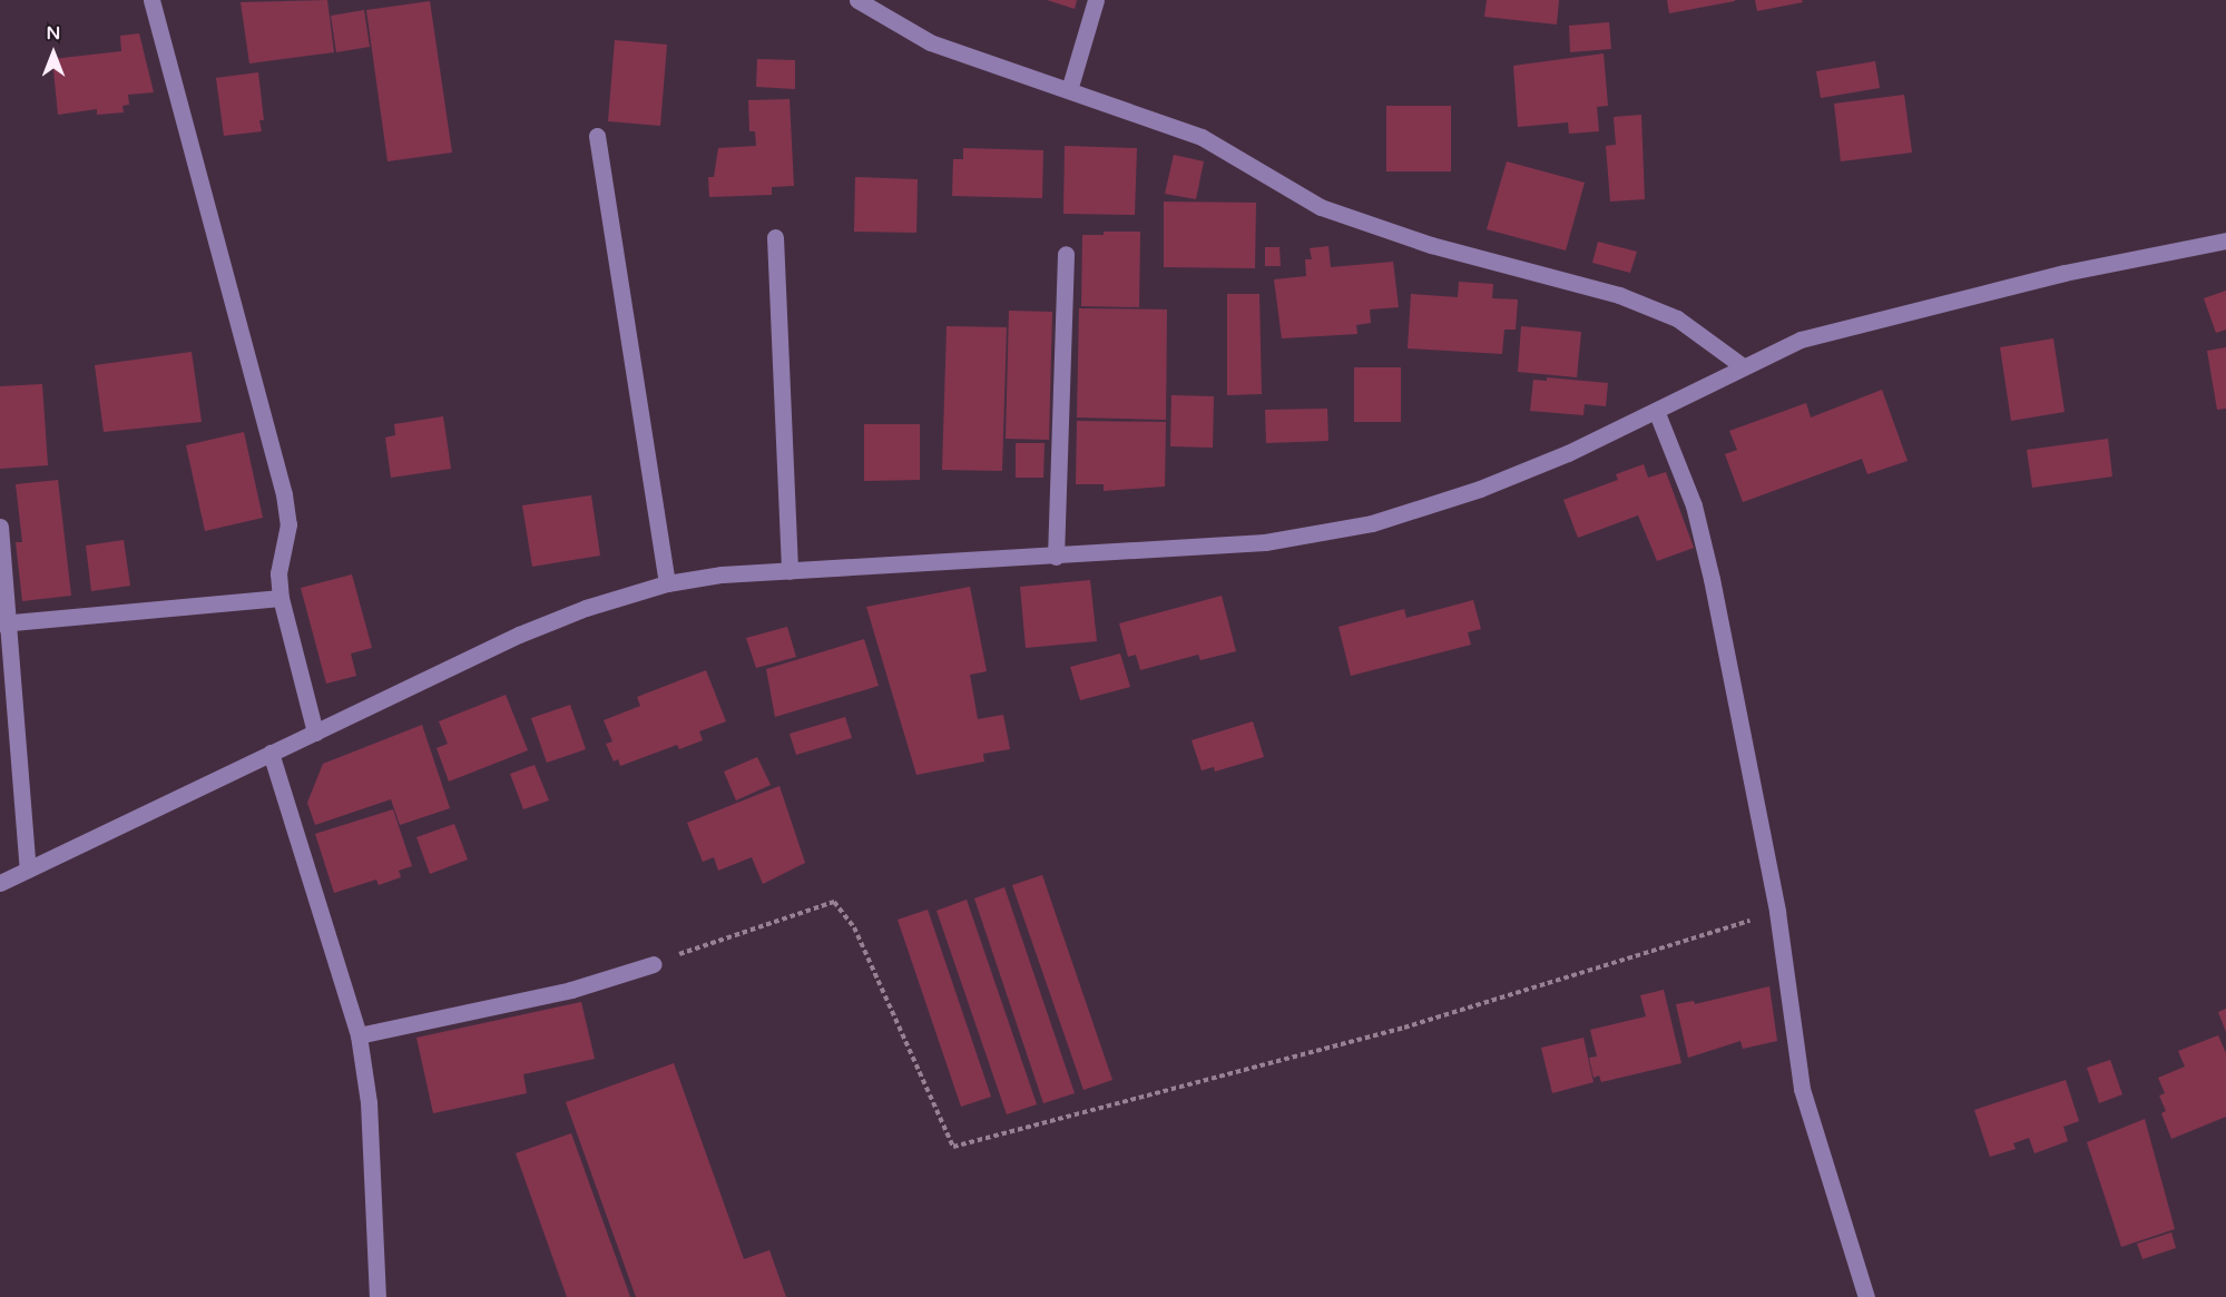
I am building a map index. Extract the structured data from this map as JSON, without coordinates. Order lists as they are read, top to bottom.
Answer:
{
  "north": "top"
}
